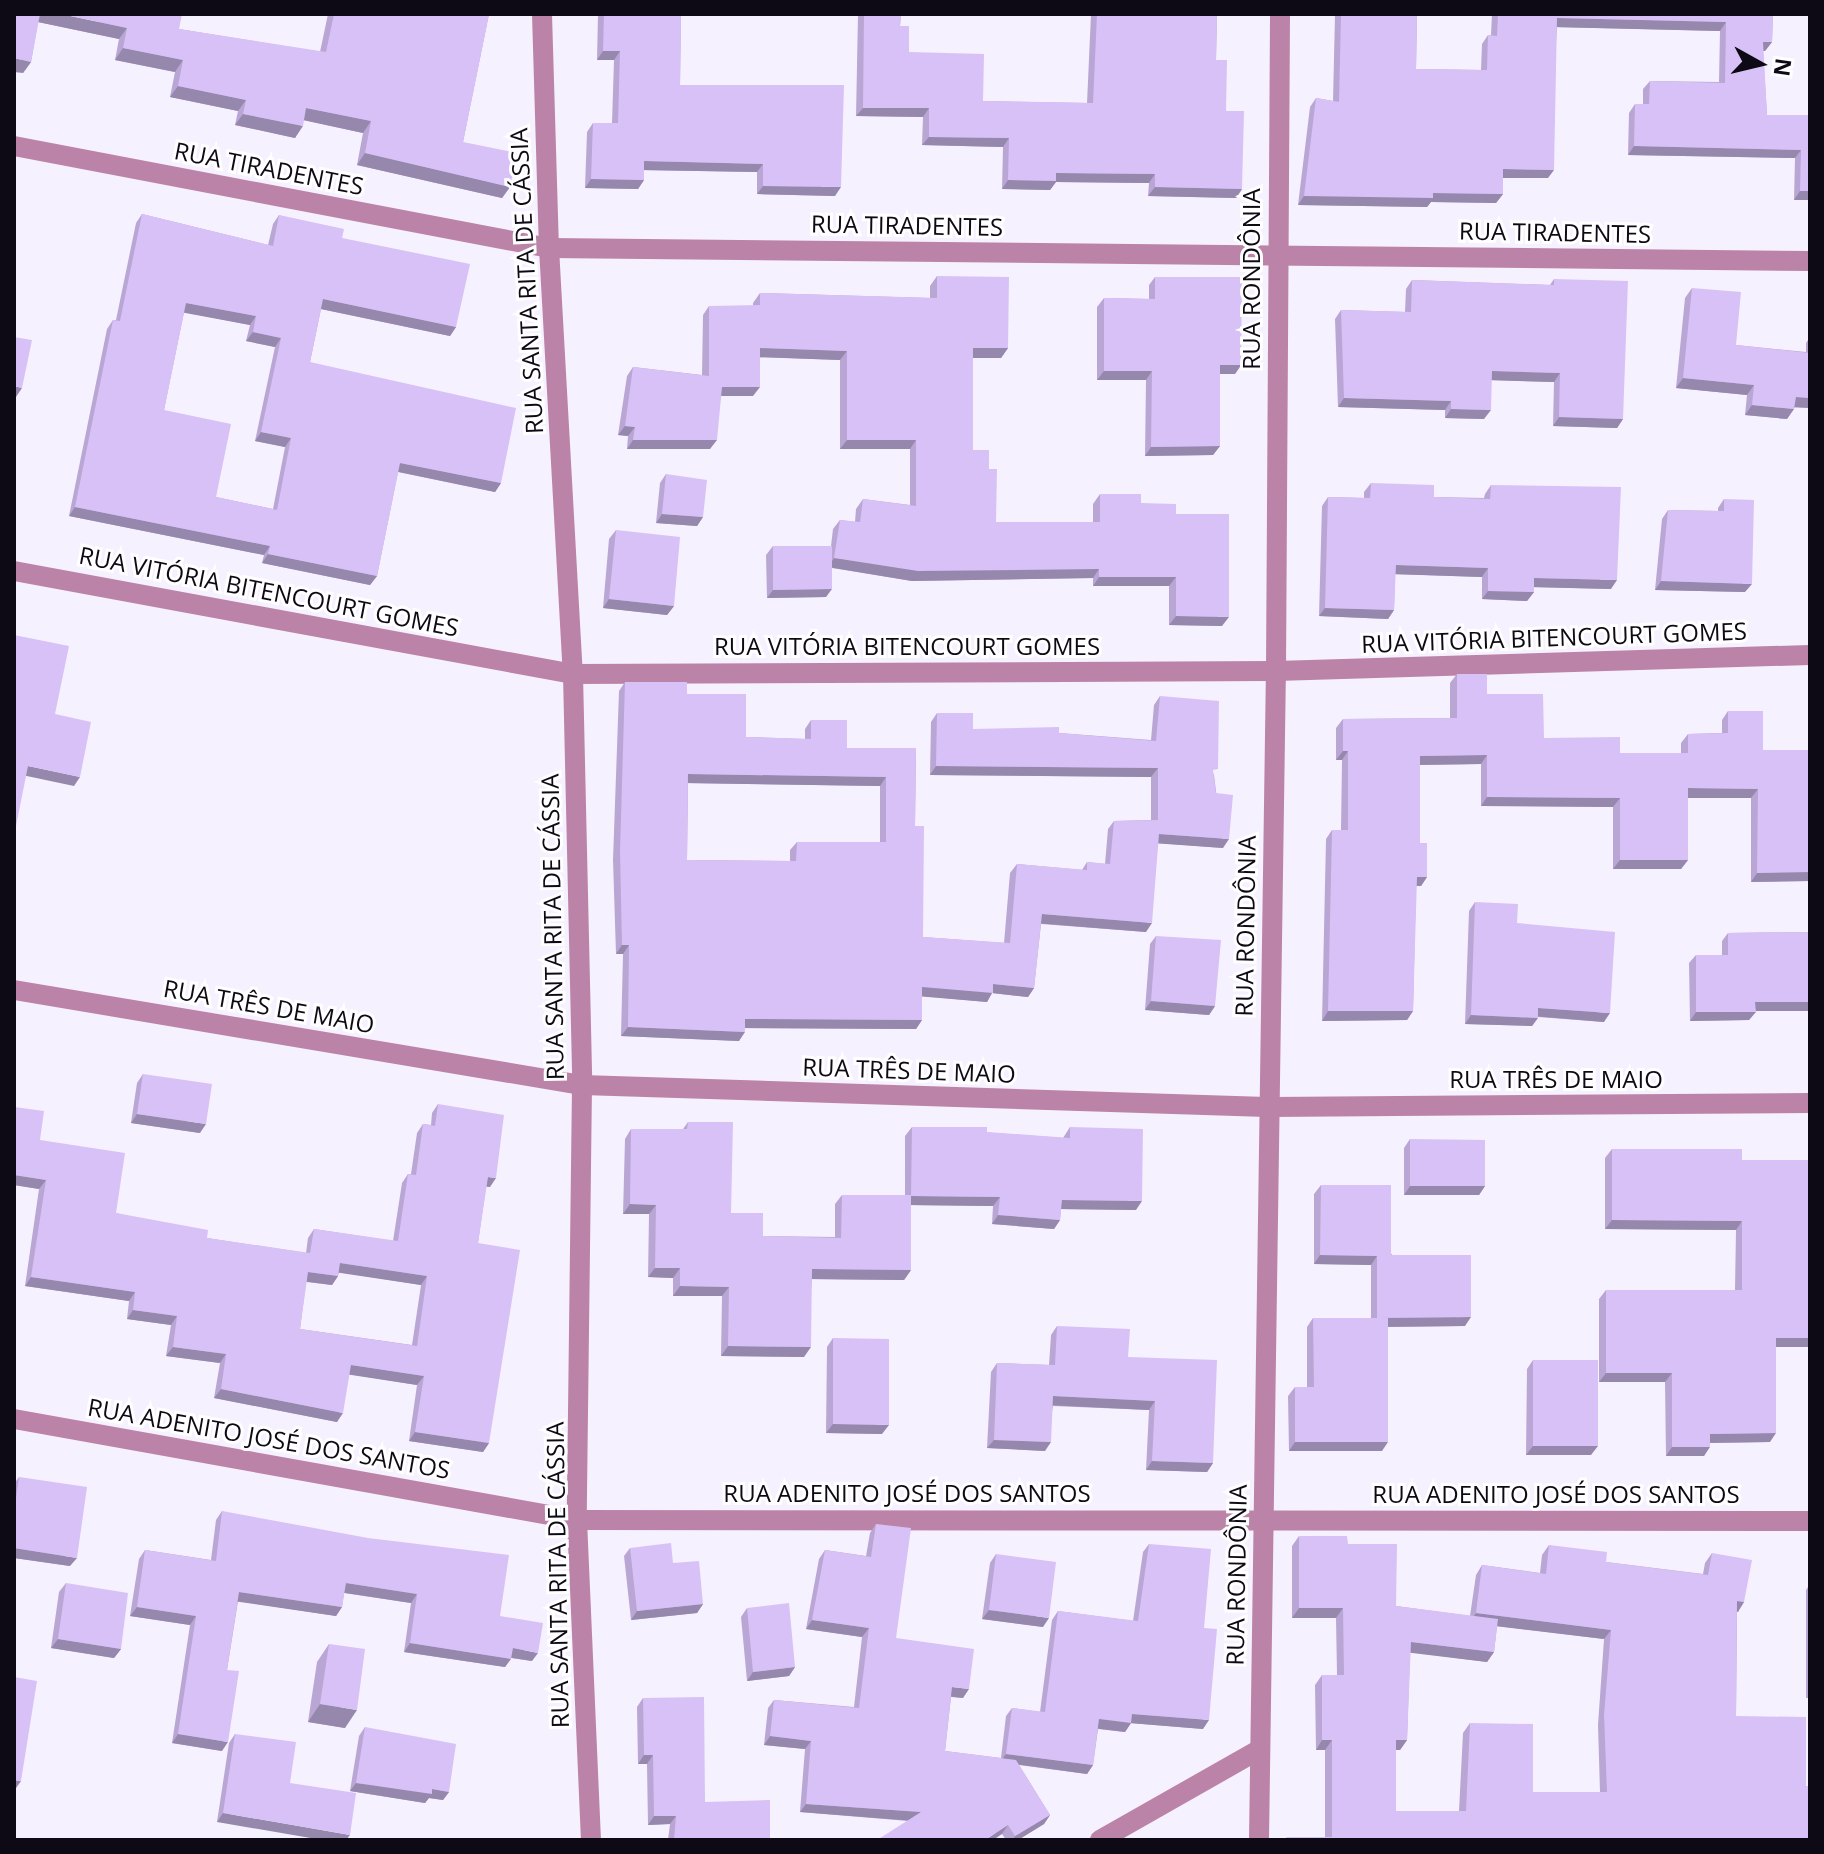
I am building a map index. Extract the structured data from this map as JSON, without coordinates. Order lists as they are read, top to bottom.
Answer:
{
  "streets": {
    "street": [
      "RUA TIRADENTES",
      "RUA RONDÔNIA",
      "RUA SANTA RITA DE CÁSSIA",
      "RUA VITÓRIA BITENCOURT GOMES",
      "RUA TRÊS DE MAIO",
      "RUA ADENITO JOSÉ DOS SANTOS"
    ]
  },
  "crossings": [
    ["RUA TIRADENTES", "RUA RONDÔNIA"],
    ["RUA TIRADENTES", "RUA SANTA RITA DE CÁSSIA"],
    ["RUA RONDÔNIA", "RUA VITÓRIA BITENCOURT GOMES"],
    ["RUA RONDÔNIA", "RUA TRÊS DE MAIO"],
    ["RUA RONDÔNIA", "RUA ADENITO JOSÉ DOS SANTOS"],
    ["RUA SANTA RITA DE CÁSSIA", "RUA VITÓRIA BITENCOURT GOMES"],
    ["RUA SANTA RITA DE CÁSSIA", "RUA TRÊS DE MAIO"],
    ["RUA SANTA RITA DE CÁSSIA", "RUA ADENITO JOSÉ DOS SANTOS"]
  ],
  "north": "right"
}
